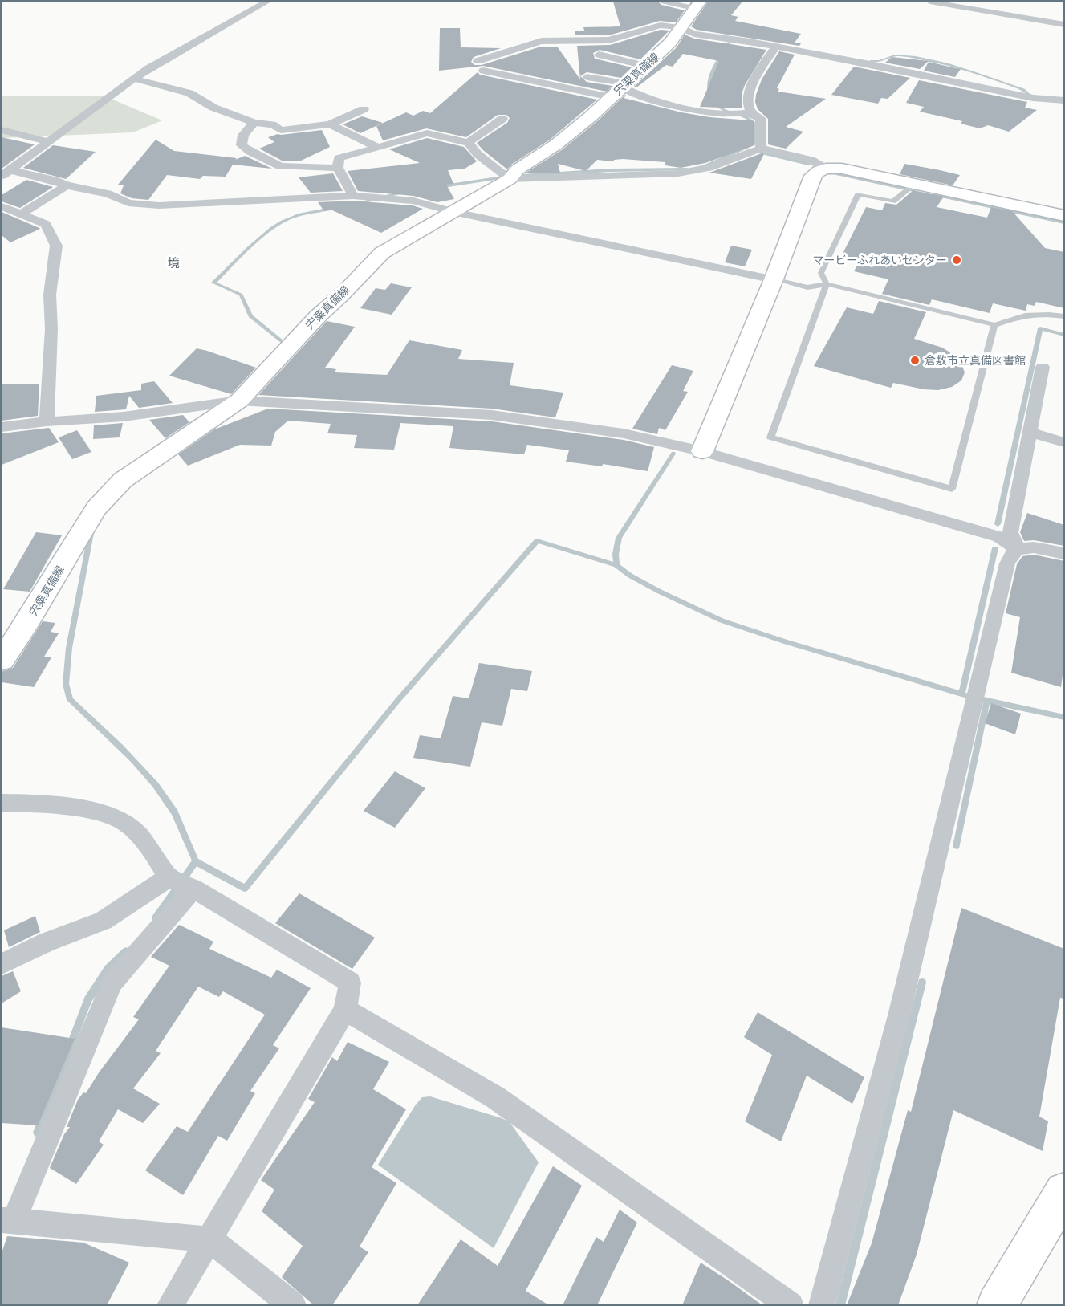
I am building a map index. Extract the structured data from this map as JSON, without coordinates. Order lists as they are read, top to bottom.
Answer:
{
  "streets": {
    "main road": ["宍粟真備線"]
  },
  "districts": ["境"],
  "places": ["マービーふれあいセンター", "倉敷市立真備図書館"]
}
